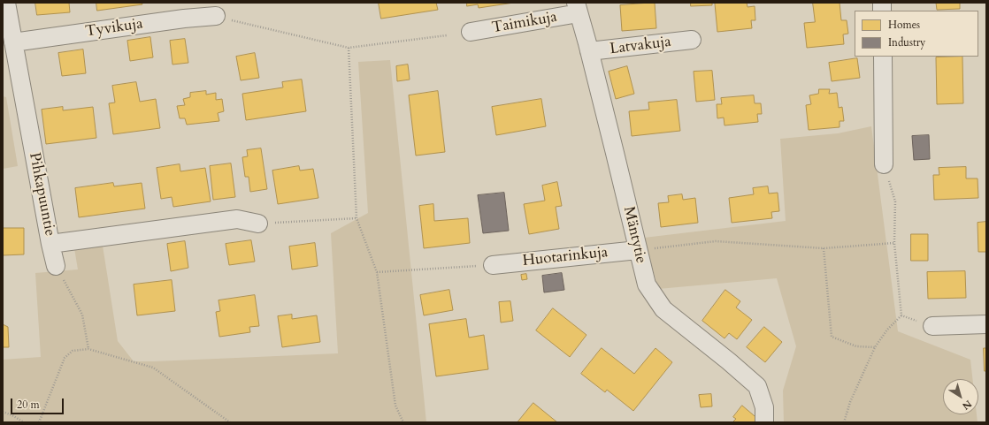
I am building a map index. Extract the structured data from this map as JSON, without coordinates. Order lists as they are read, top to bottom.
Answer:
{
  "streets": {
    "street": [
      "Taimikuja",
      "Tyvikuja",
      "Latvakuja",
      "Pihkapuuntie",
      "Mäntytie",
      "Huotarinkuja"
    ]
  },
  "crossings": [
    ["Taimikuja", "Mäntytie"],
    ["Tyvikuja", "Pihkapuuntie"],
    ["Latvakuja", "Mäntytie"],
    ["Mäntytie", "Huotarinkuja"]
  ],
  "legend": ["Homes", "Industry"],
  "scale_bar": "20 m",
  "north": "bottom right"
}
